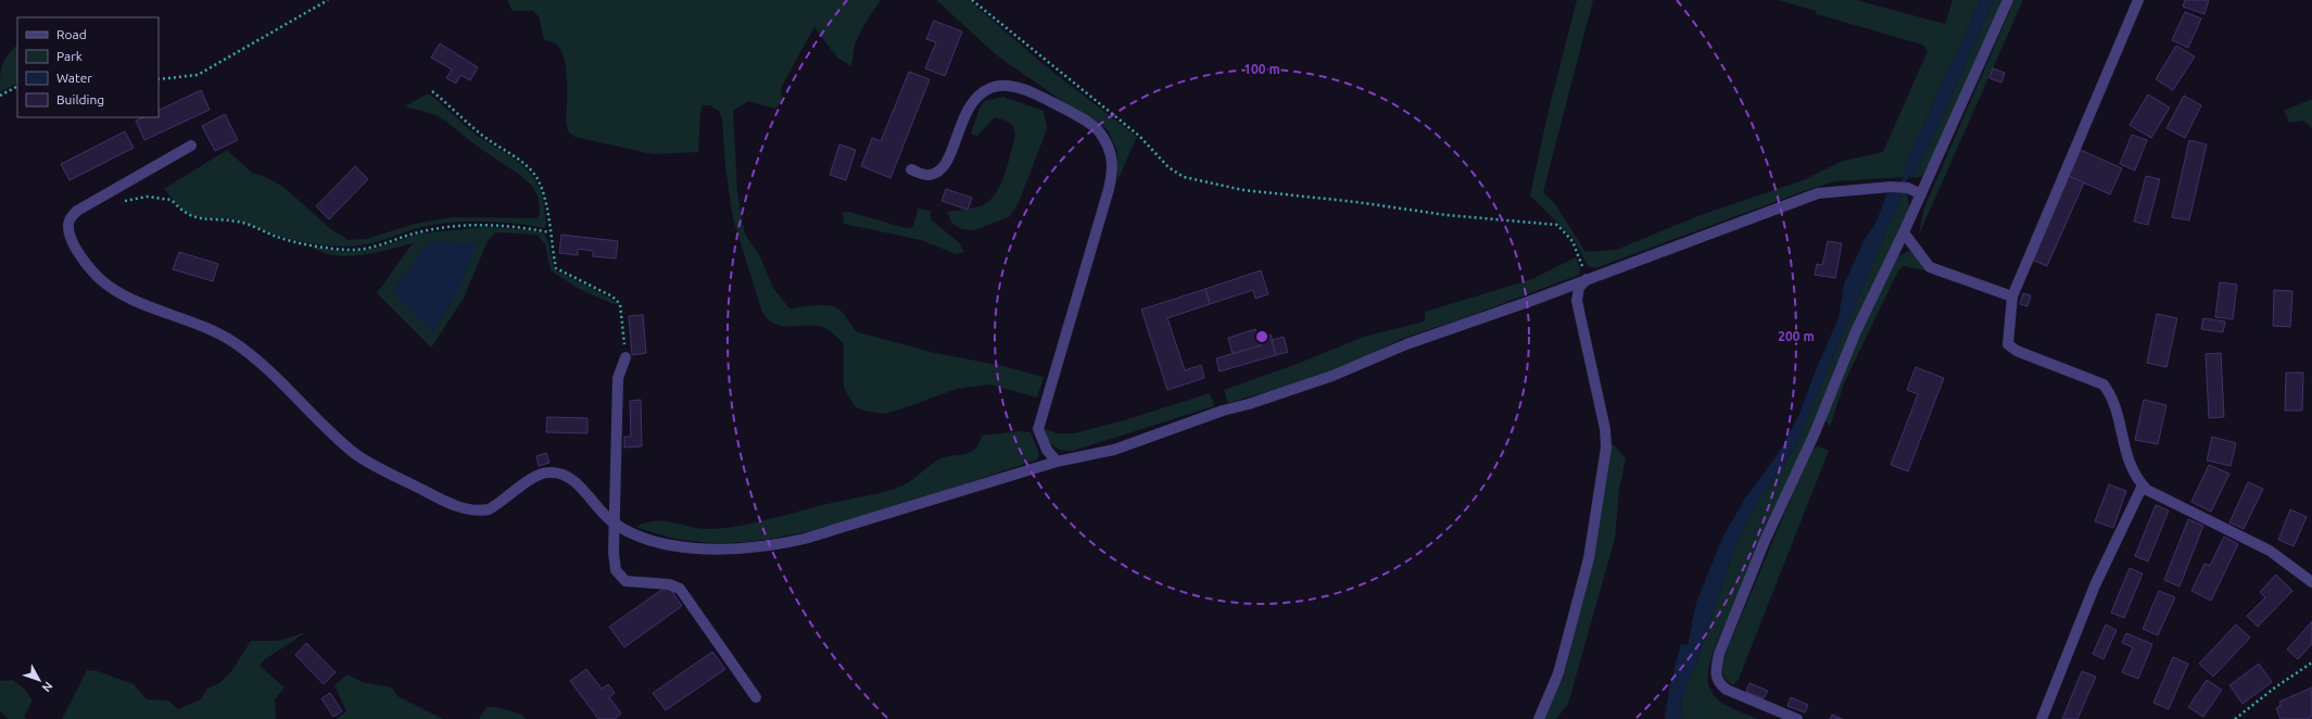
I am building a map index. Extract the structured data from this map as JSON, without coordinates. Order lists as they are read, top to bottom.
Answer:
{
  "legend": [
    "Road",
    "Park",
    "Water",
    "Building"
  ],
  "north": "bottom right",
  "rings": ["100 m", "200 m"]
}
